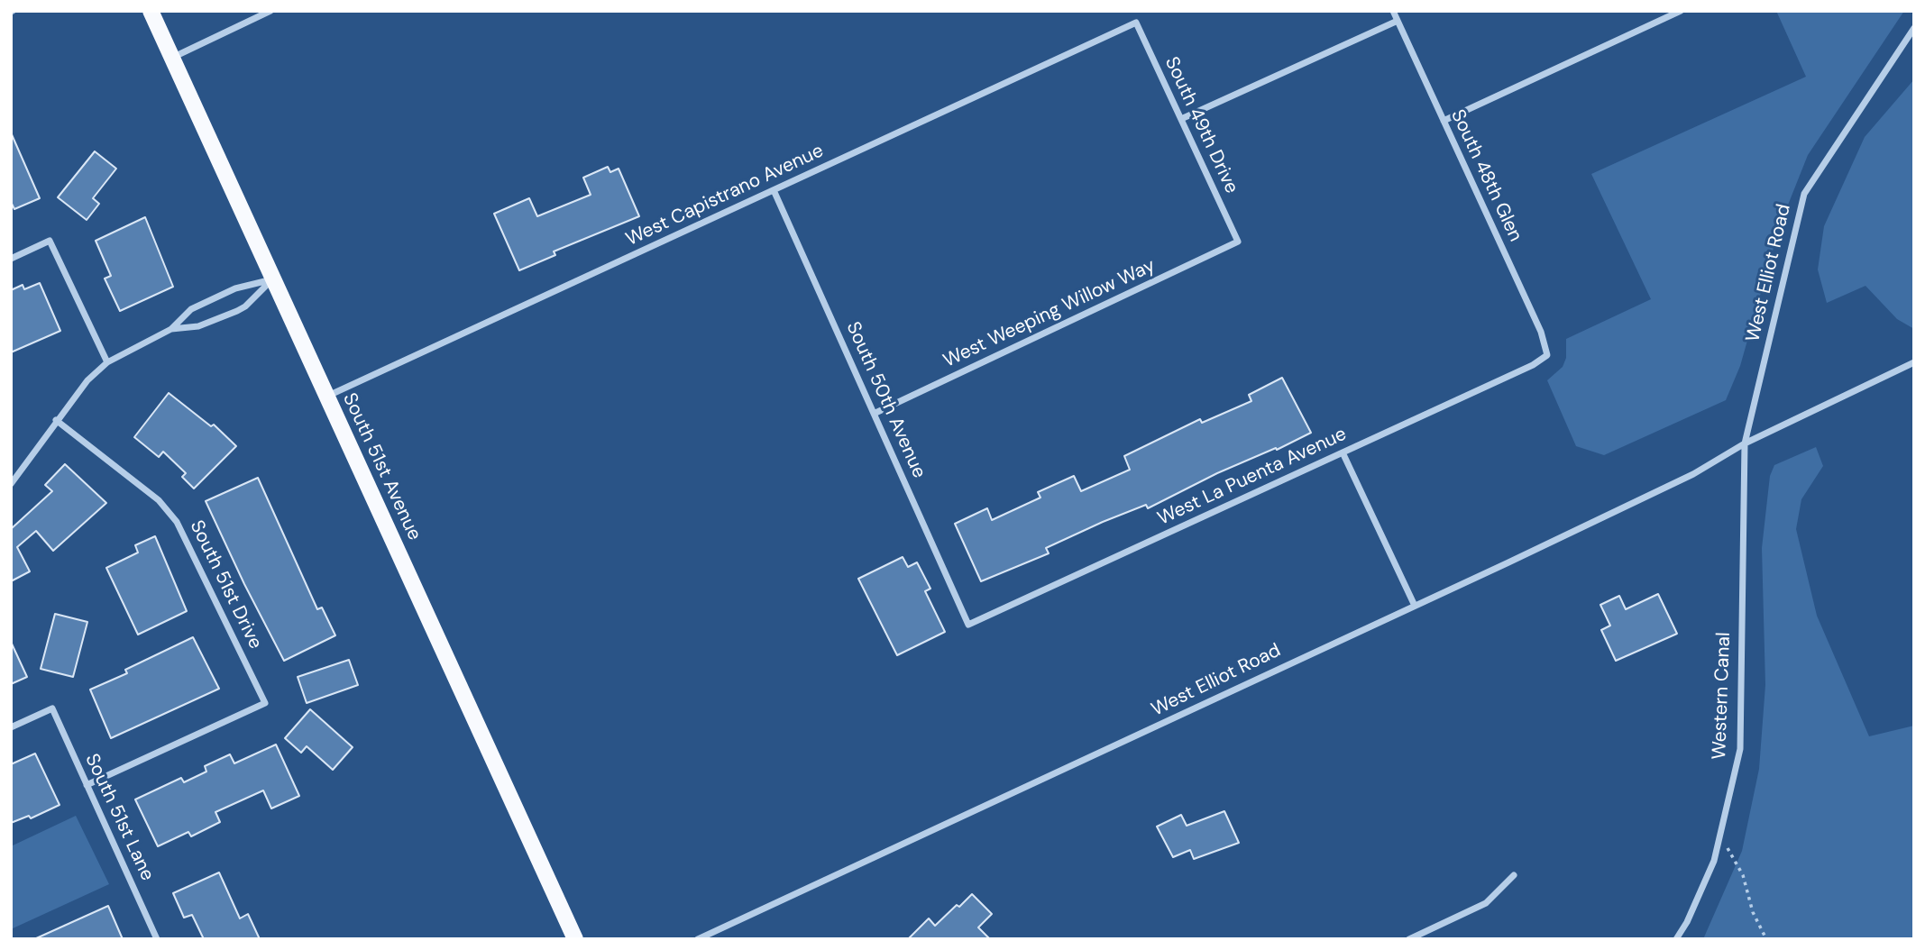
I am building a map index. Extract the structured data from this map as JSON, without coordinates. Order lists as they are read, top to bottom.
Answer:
{
  "streets": {
    "main road": ["South 51st Avenue"],
    "street": [
      "South 49th Drive",
      "South 48th Glen",
      "West Capistrano Avenue",
      "West Elliot Road",
      "West Weeping Willow Way",
      "South 50th Avenue",
      "West La Puenta Avenue",
      "South 51st Drive",
      "Western Canal",
      "South 51st Lane"
    ]
  },
  "crossings": [
    ["South 49th Drive", "West Capistrano Avenue"],
    ["South 49th Drive", "West Weeping Willow Way"],
    ["South 48th Glen", "West La Puenta Avenue"],
    ["West Capistrano Avenue", "South 50th Avenue"],
    ["West Capistrano Avenue", "South 51st Avenue"],
    ["West Elliot Road", "Western Canal"],
    ["West Weeping Willow Way", "South 50th Avenue"],
    ["South 50th Avenue", "West La Puenta Avenue"],
    ["South 51st Drive", "South 51st Lane"]
  ]
}
